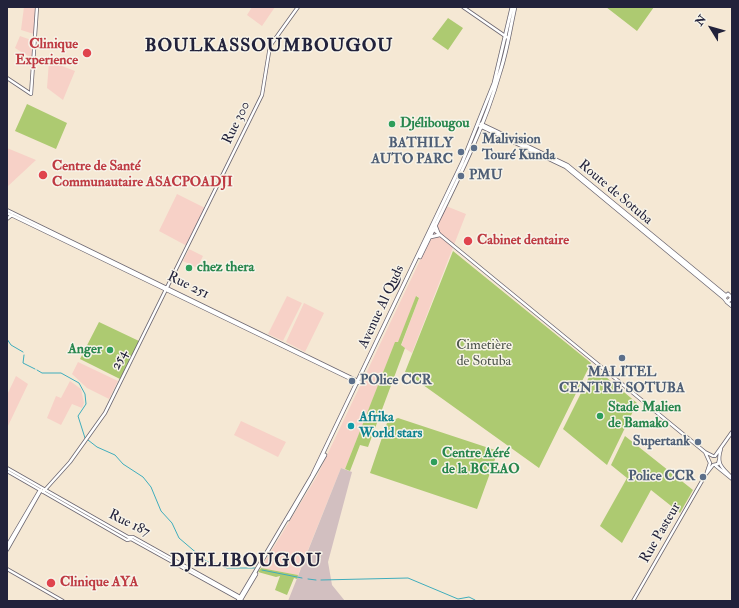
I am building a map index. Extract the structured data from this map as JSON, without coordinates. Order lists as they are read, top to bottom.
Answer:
{
  "streets": {
    "main road": [
      "Rue 300",
      "Route de Sotuba",
      "Rue 251",
      "Avenue Al Quds",
      "254",
      "Rue 187",
      "Rue Pasteur"
    ]
  },
  "crossings": [
    ["Rue 300", "Rue 251"],
    ["Rue 300", "254"],
    ["Route de Sotuba", "Avenue Al Quds"],
    ["Rue 251", "Avenue Al Quds"],
    ["Rue 251", "254"],
    ["Avenue Al Quds", "Rue 187"],
    ["254", "Rue 187"]
  ],
  "districts": ["BOULKASSOUMBOUGOU", "DJELIBOUGOU"],
  "parks": ["Cimetière de Sotuba"],
  "places": [
    "Clinique Experience",
    "Djélibougou",
    "Malivision Touré Kunda",
    "BATHILY AUTO PARC",
    "Centre de Santé Communautaire ASACPOADJI",
    "PMU",
    "Cabinet dentaire",
    "chez thera",
    "Anger",
    "MALITEL CENTRE SOTUBA",
    "POlice CCR",
    "Stade Malien de Bamako",
    "Afrika World stars",
    "Supertank",
    "Centre Aéré de la BCEAO",
    "Police CCR",
    "Clinique AYA"
  ],
  "north": "top left"
}
